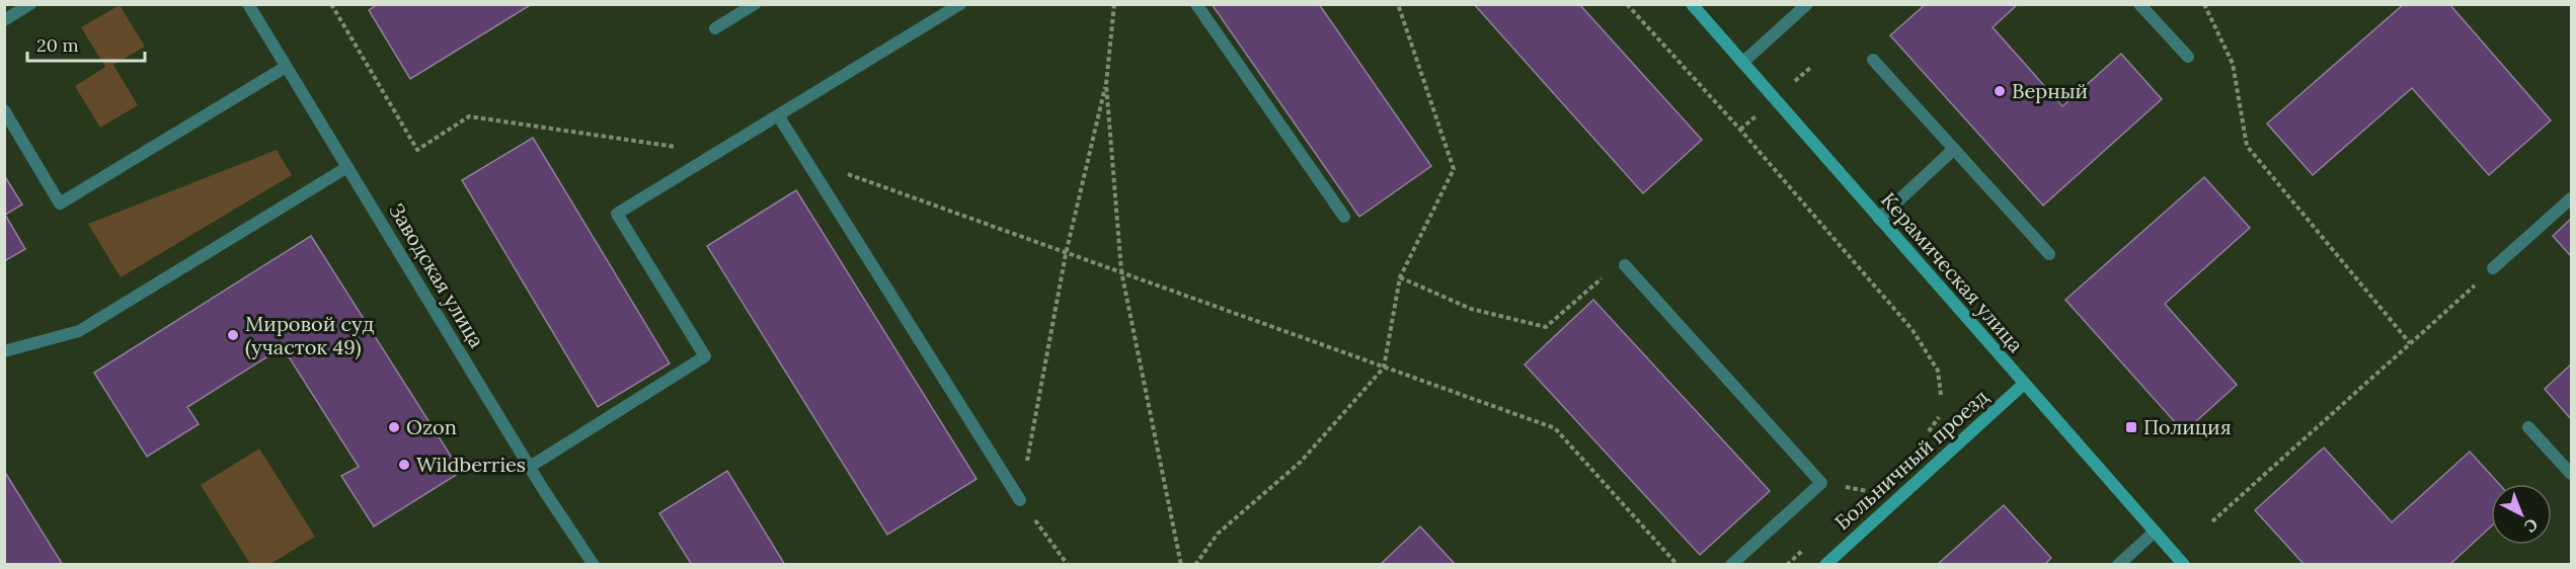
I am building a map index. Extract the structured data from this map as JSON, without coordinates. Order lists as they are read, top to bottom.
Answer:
{
  "streets": {
    "main road": ["Керамическая улица", "Больничный проезд"],
    "street": ["Заводская улица"]
  },
  "crossings": [
    ["Керамическая улица", "Больничный проезд"]
  ],
  "places": {
    "other": [
      "Верный",
      "Мировой суд (участок 49)",
      "Ozon",
      "Wildberries"
    ],
    "transit": ["Полиция"]
  },
  "scale_bar": "20 m",
  "north": "bottom right"
}
